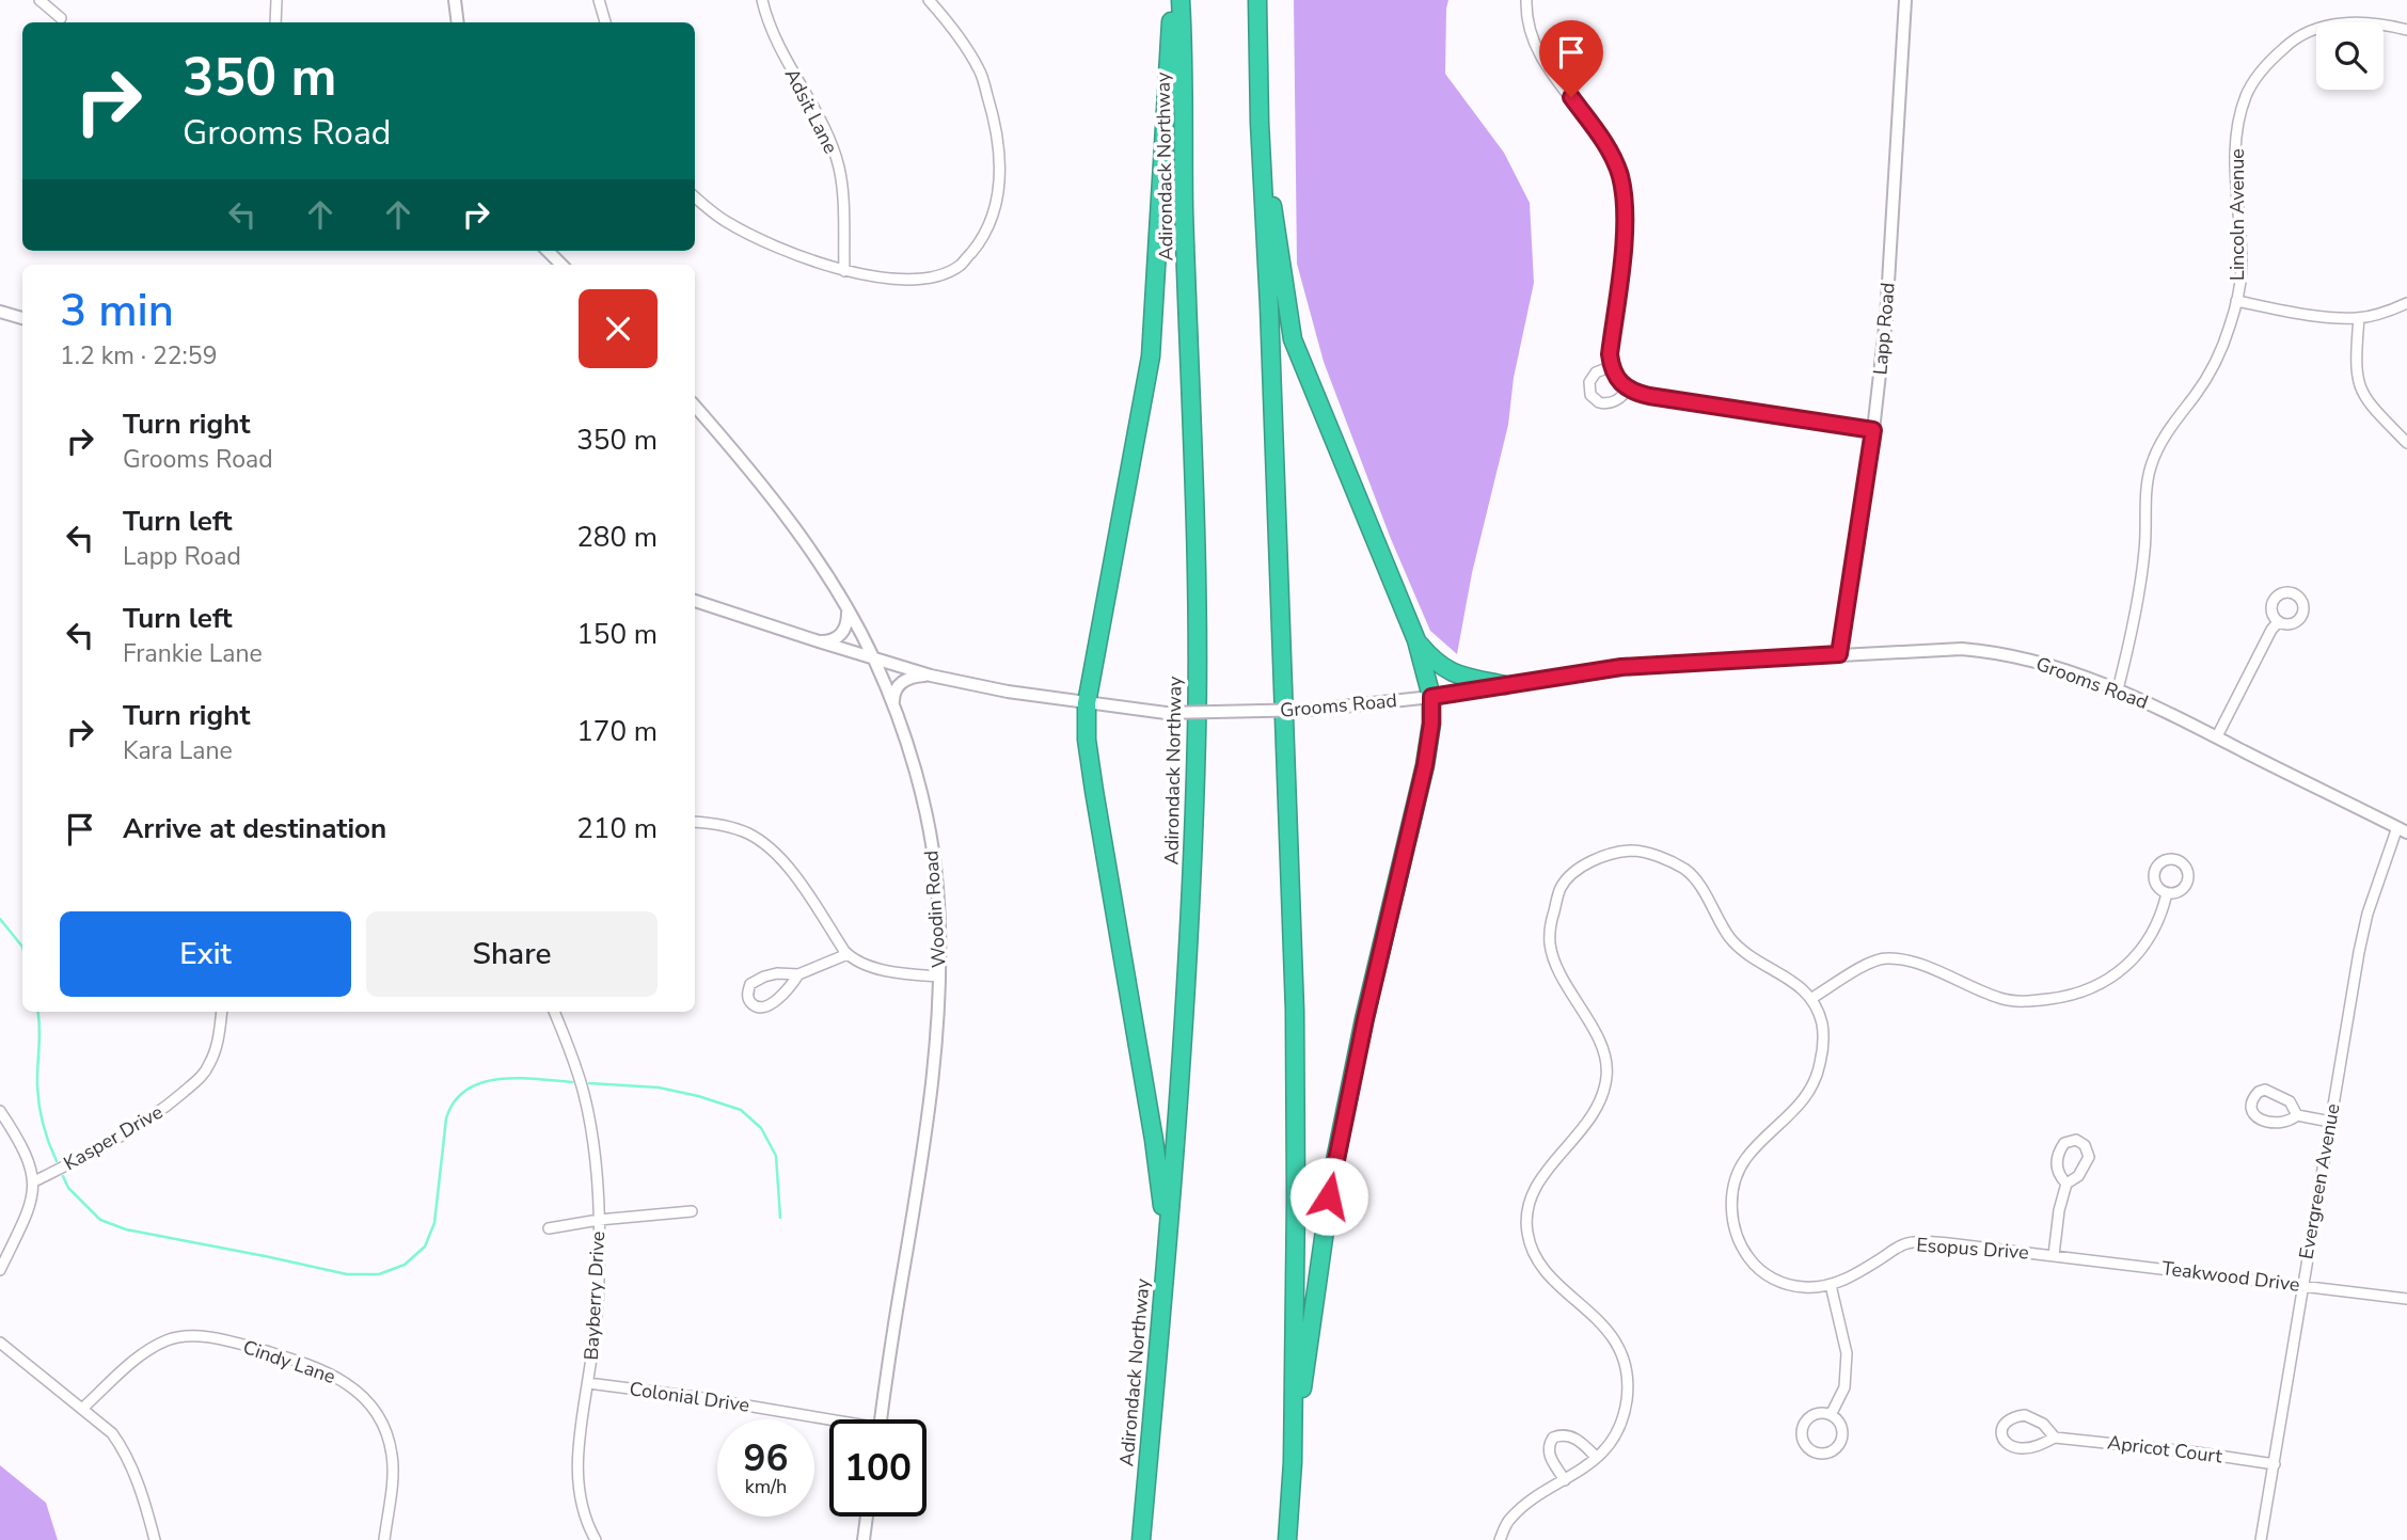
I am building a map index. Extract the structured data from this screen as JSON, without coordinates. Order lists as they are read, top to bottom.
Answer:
{
  "streets": {
    "highway": ["Adirondack Northway"],
    "street": [
      "Adsit Lane",
      "Lincoln Avenue",
      "Lapp Road",
      "Grooms Road",
      "Woodin Road",
      "Kasper Drive",
      "Evergreen Avenue",
      "Esopus Drive",
      "Teakwood Drive",
      "Bayberry Drive",
      "Cindy Lane",
      "Colonial Drive",
      "Apricot Court"
    ]
  },
  "crossings": [
    ["Lincoln Avenue", "Grooms Road"],
    ["Lapp Road", "Grooms Road"],
    ["Grooms Road", "Woodin Road"],
    ["Grooms Road", "Evergreen Avenue"],
    ["Evergreen Avenue", "Teakwood Drive"],
    ["Evergreen Avenue", "Apricot Court"],
    ["Esopus Drive", "Teakwood Drive"],
    ["Bayberry Drive", "Colonial Drive"]
  ],
  "page": {
    "turn": ["350 m", "Grooms Road"],
    "heading": ["3 min", "1.2 km · 22:59"],
    "list": [
      {
        "name": "Turn right",
        "note": "Grooms Road",
        "value": "350 m"
      },
      {
        "name": "Turn left",
        "note": "Lapp Road",
        "value": "280 m"
      },
      {
        "name": "Turn left",
        "note": "Frankie Lane",
        "value": "150 m"
      },
      {
        "name": "Turn right",
        "note": "Kara Lane",
        "value": "170 m"
      },
      {
        "name": "Arrive at destination",
        "value": "210 m"
      }
    ],
    "buttons": ["Exit", "Share"],
    "speed": "96 km/h",
    "limit": "100"
  }
}
